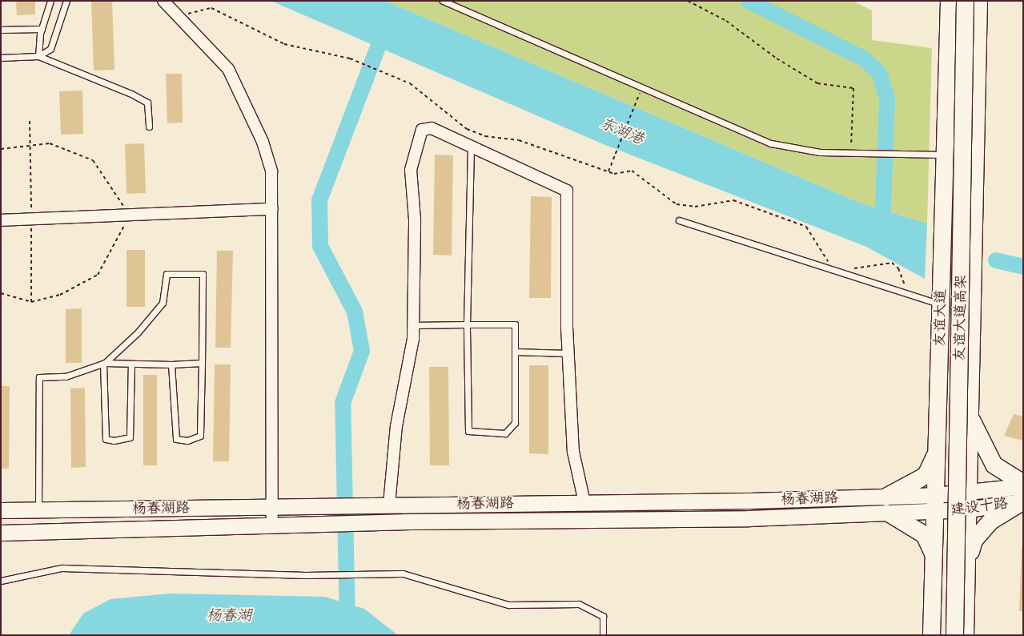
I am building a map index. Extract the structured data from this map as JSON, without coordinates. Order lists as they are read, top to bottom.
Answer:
{
  "streets": {
    "main road": [
      "友谊大道",
      "友谊大道高架",
      "杨春湖路",
      "建设十路"
    ]
  },
  "crossings": [
    ["友谊大道", "杨春湖路"],
    ["杨春湖路", "建设十路"]
  ],
  "water": ["东湖港", "杨春湖"]
}
